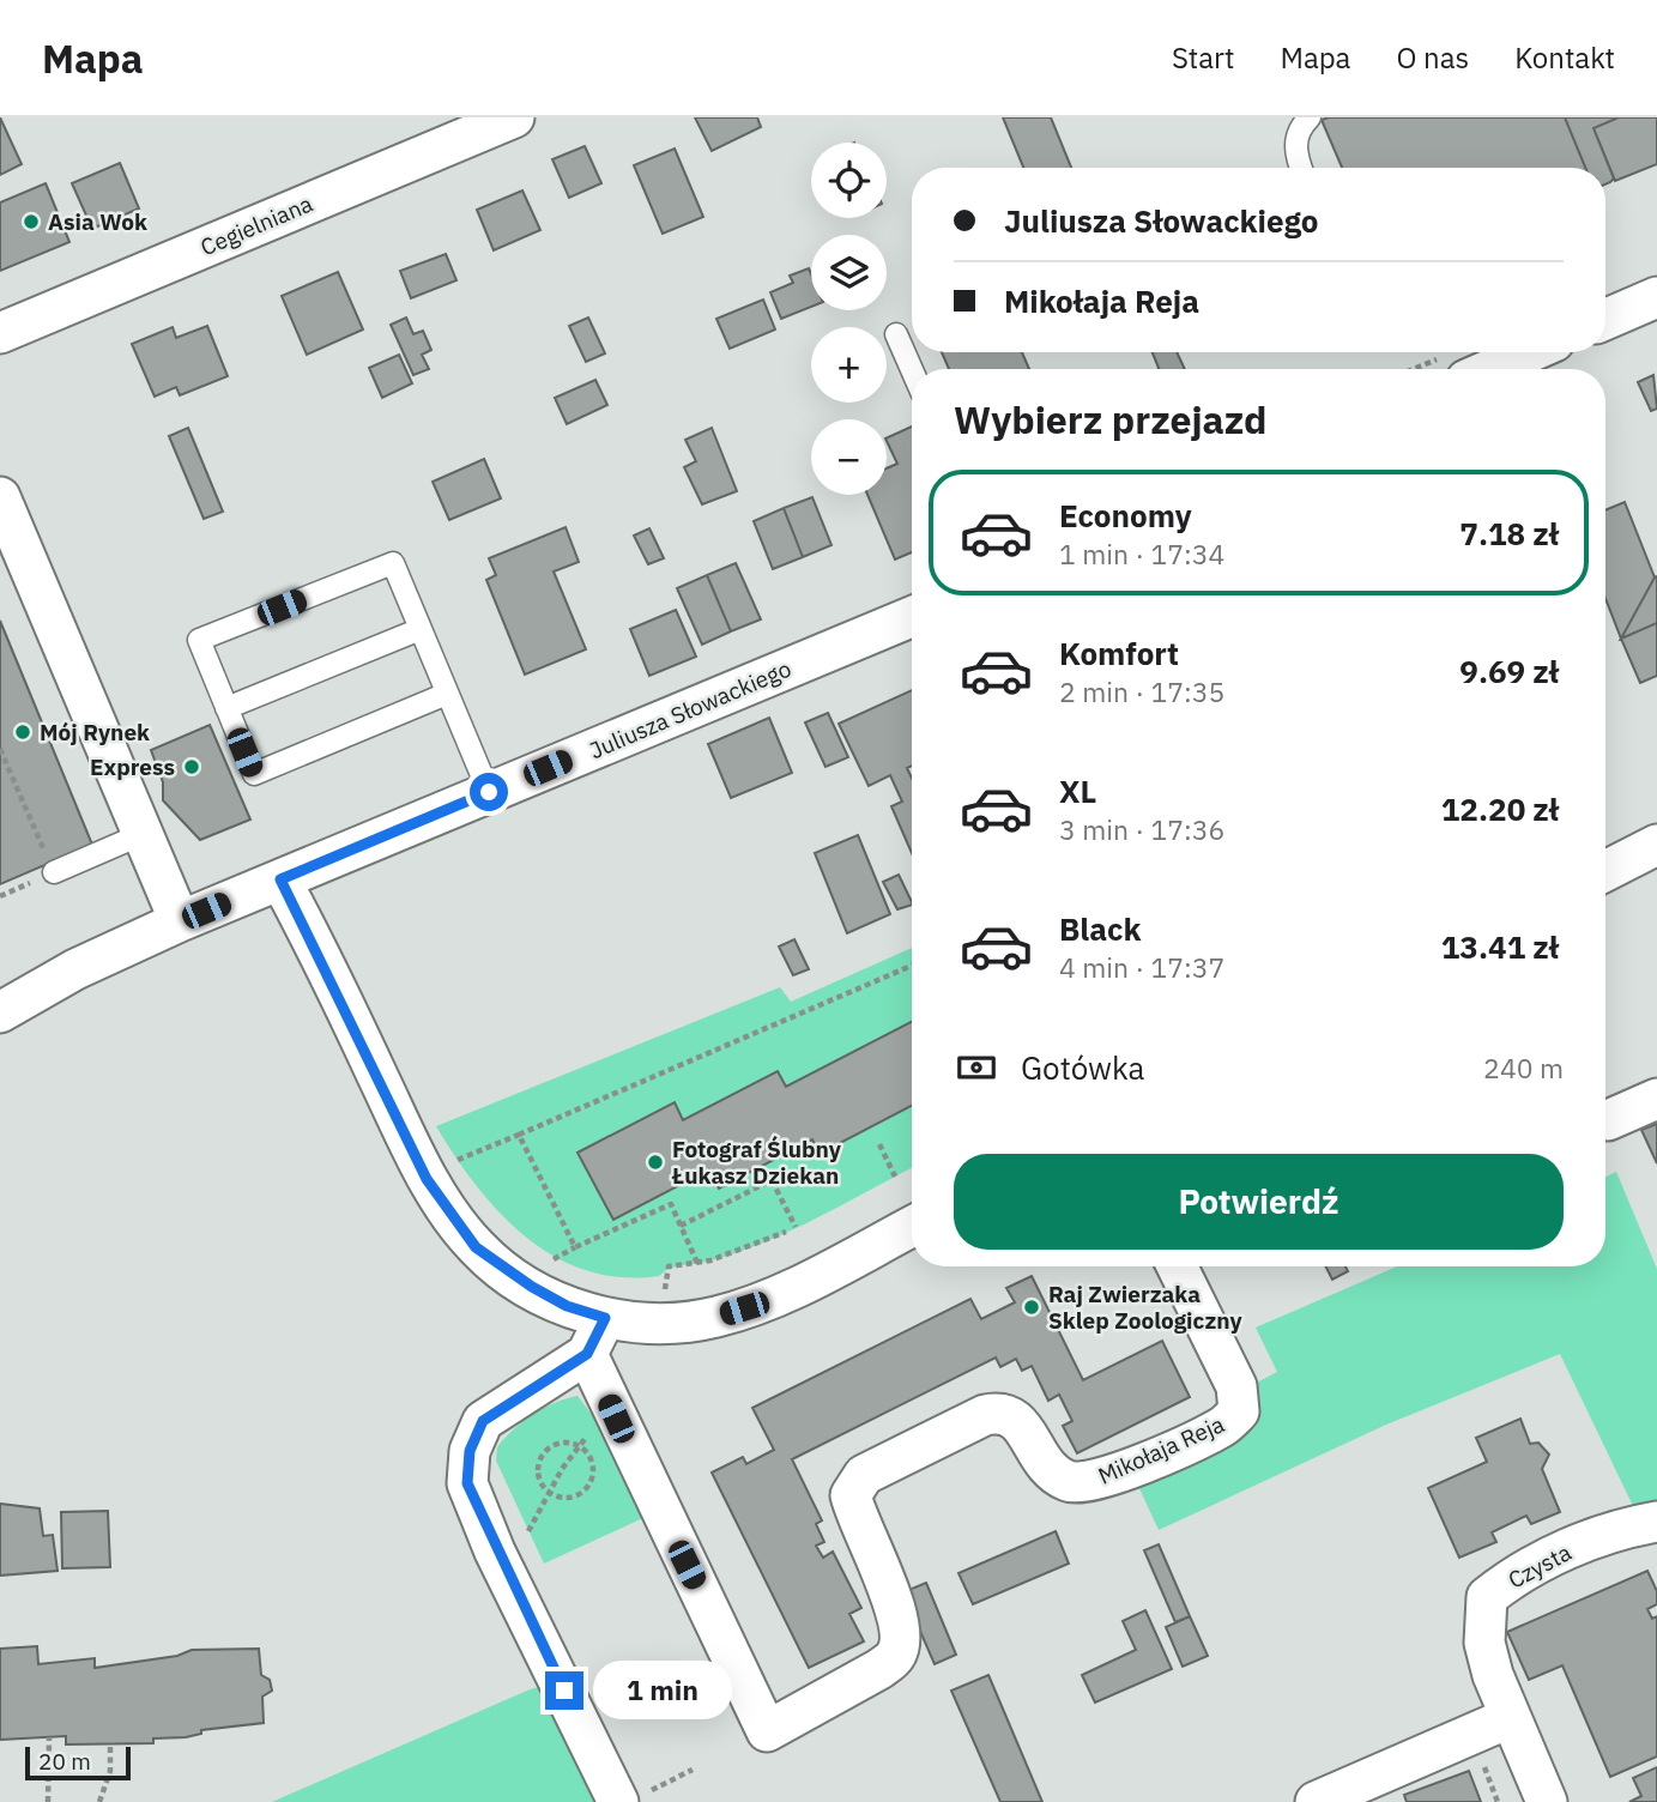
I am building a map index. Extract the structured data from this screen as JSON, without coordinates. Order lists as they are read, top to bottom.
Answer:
{
  "streets": {
    "street": [
      "Cegielniana",
      "Juliusza Słowackiego",
      "Mikołaja Reja",
      "Czysta"
    ]
  },
  "places": [
    "Asia Wok",
    "Mój Rynek",
    "Express",
    "Fotograf Ślubny Łukasz Dziekan",
    "Raj Zwierzaka Sklep Zoologiczny"
  ],
  "scale_bar": "20 m",
  "page": {
    "header": "Mapa",
    "nav": [
      "Start",
      "Mapa",
      "O nas",
      "Kontakt"
    ],
    "map_buttons": ["+", "−"],
    "banner": ["Juliusza Słowackiego", "Mikołaja Reja"],
    "heading": "Wybierz przejazd",
    "list": [
      {
        "name": "Economy",
        "note": "1 min · 17:34",
        "value": "7.18 zł"
      },
      {
        "name": "Komfort",
        "note": "2 min · 17:35",
        "value": "9.69 zł"
      },
      {
        "name": "XL",
        "note": "3 min · 17:36",
        "value": "12.20 zł"
      },
      {
        "name": "Black",
        "note": "4 min · 17:37",
        "value": "13.41 zł"
      }
    ],
    "pay": ["Gotówka", "240 m"],
    "buttons": "Potwierdź",
    "bubble": "1 min",
    "scale": "20 m"
  }
}
